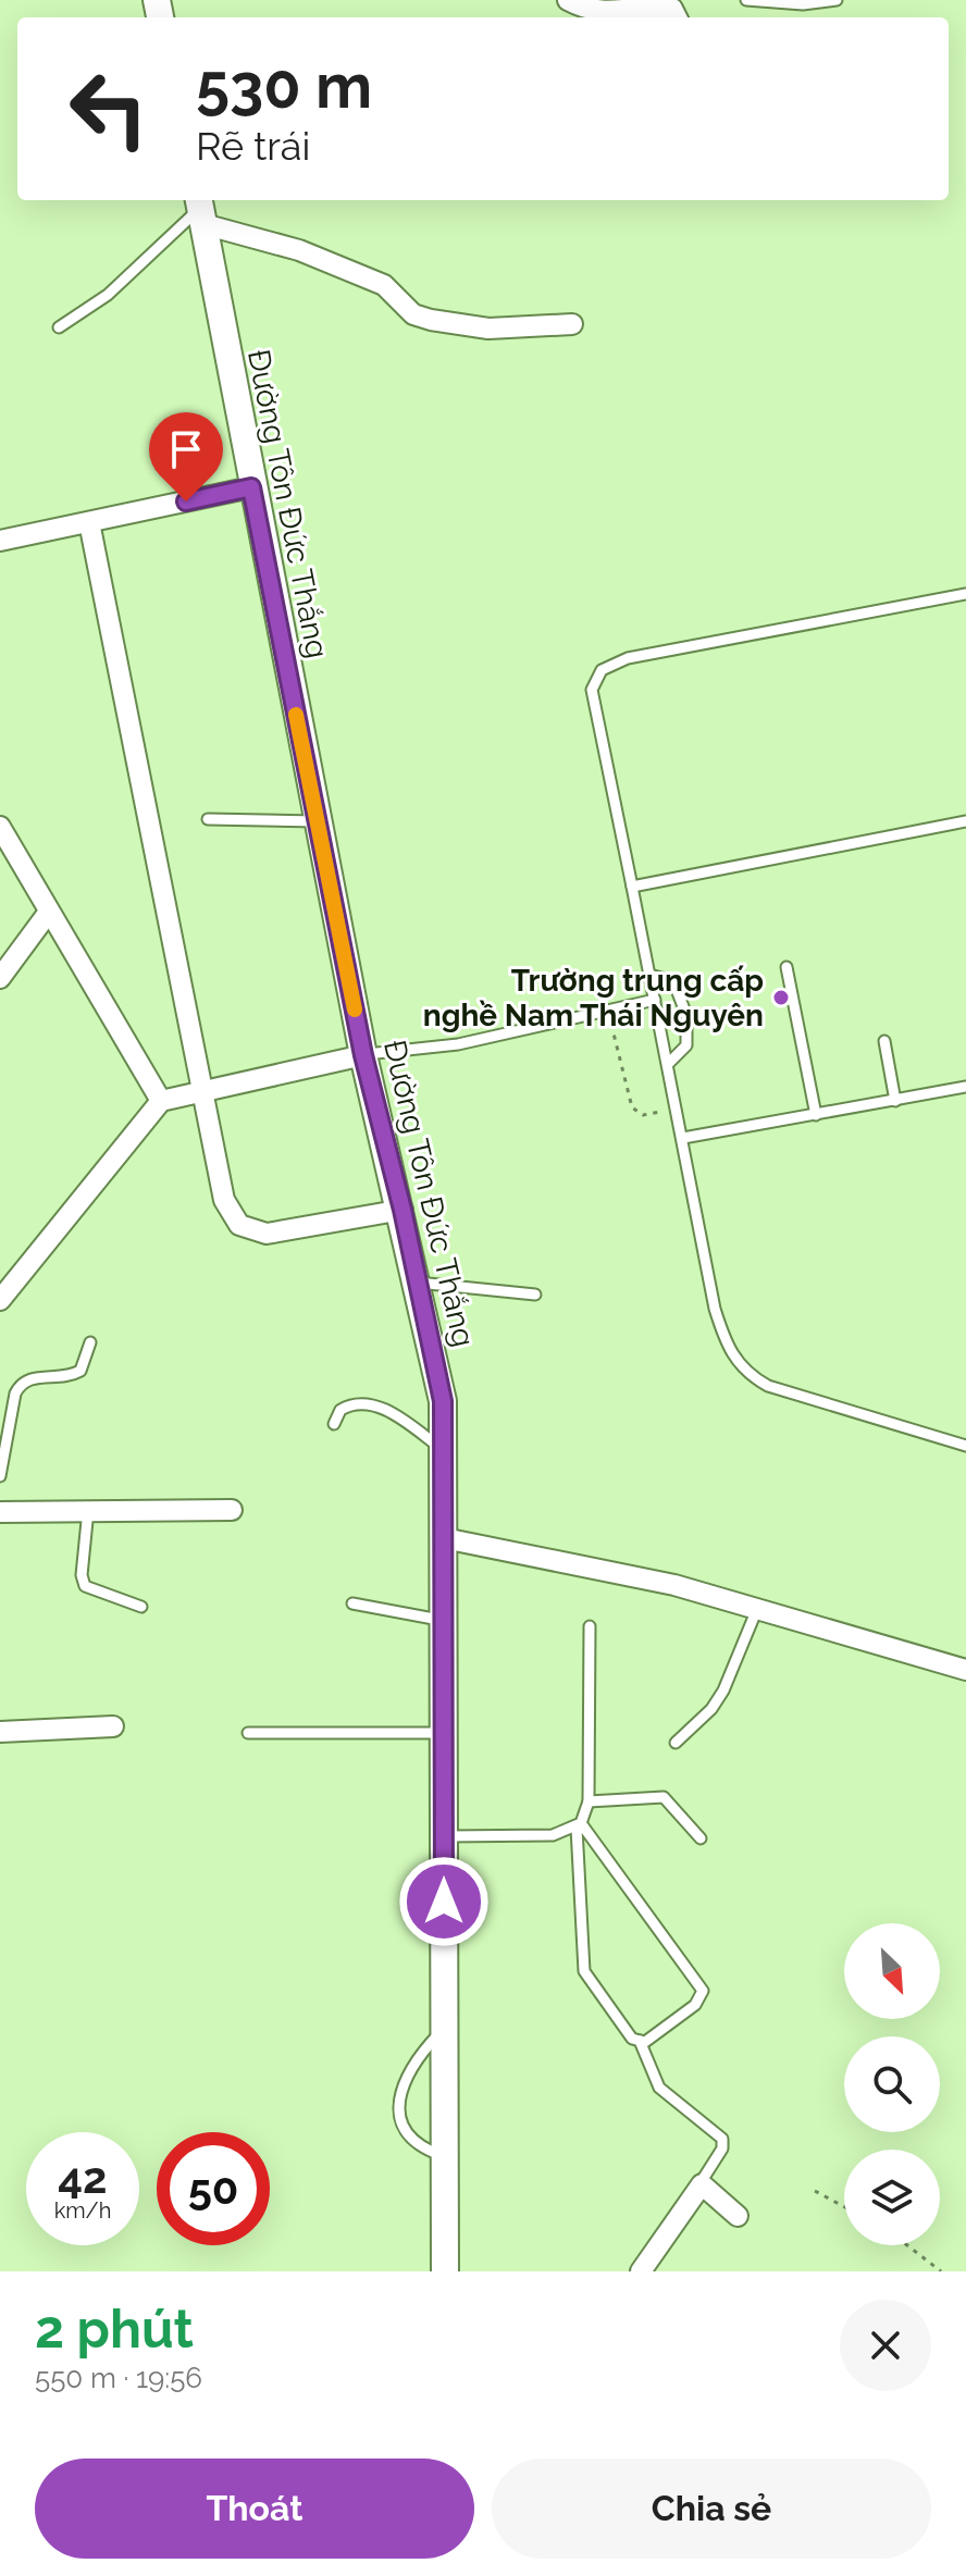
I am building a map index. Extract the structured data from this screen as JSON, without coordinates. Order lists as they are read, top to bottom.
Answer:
{
  "streets": {
    "main road": ["Đường Tôn Đức Thắng"]
  },
  "places": ["Trường trung cấp nghề Nam Thái Nguyên"],
  "north": "bottom right",
  "page": {
    "turn": ["530 m", "Rẽ trái"],
    "speed": "42 km/h",
    "limit": "50",
    "heading": ["2 phút", "550 m · 19:56"],
    "buttons": ["Thoát", "Chia sẻ"]
  }
}
